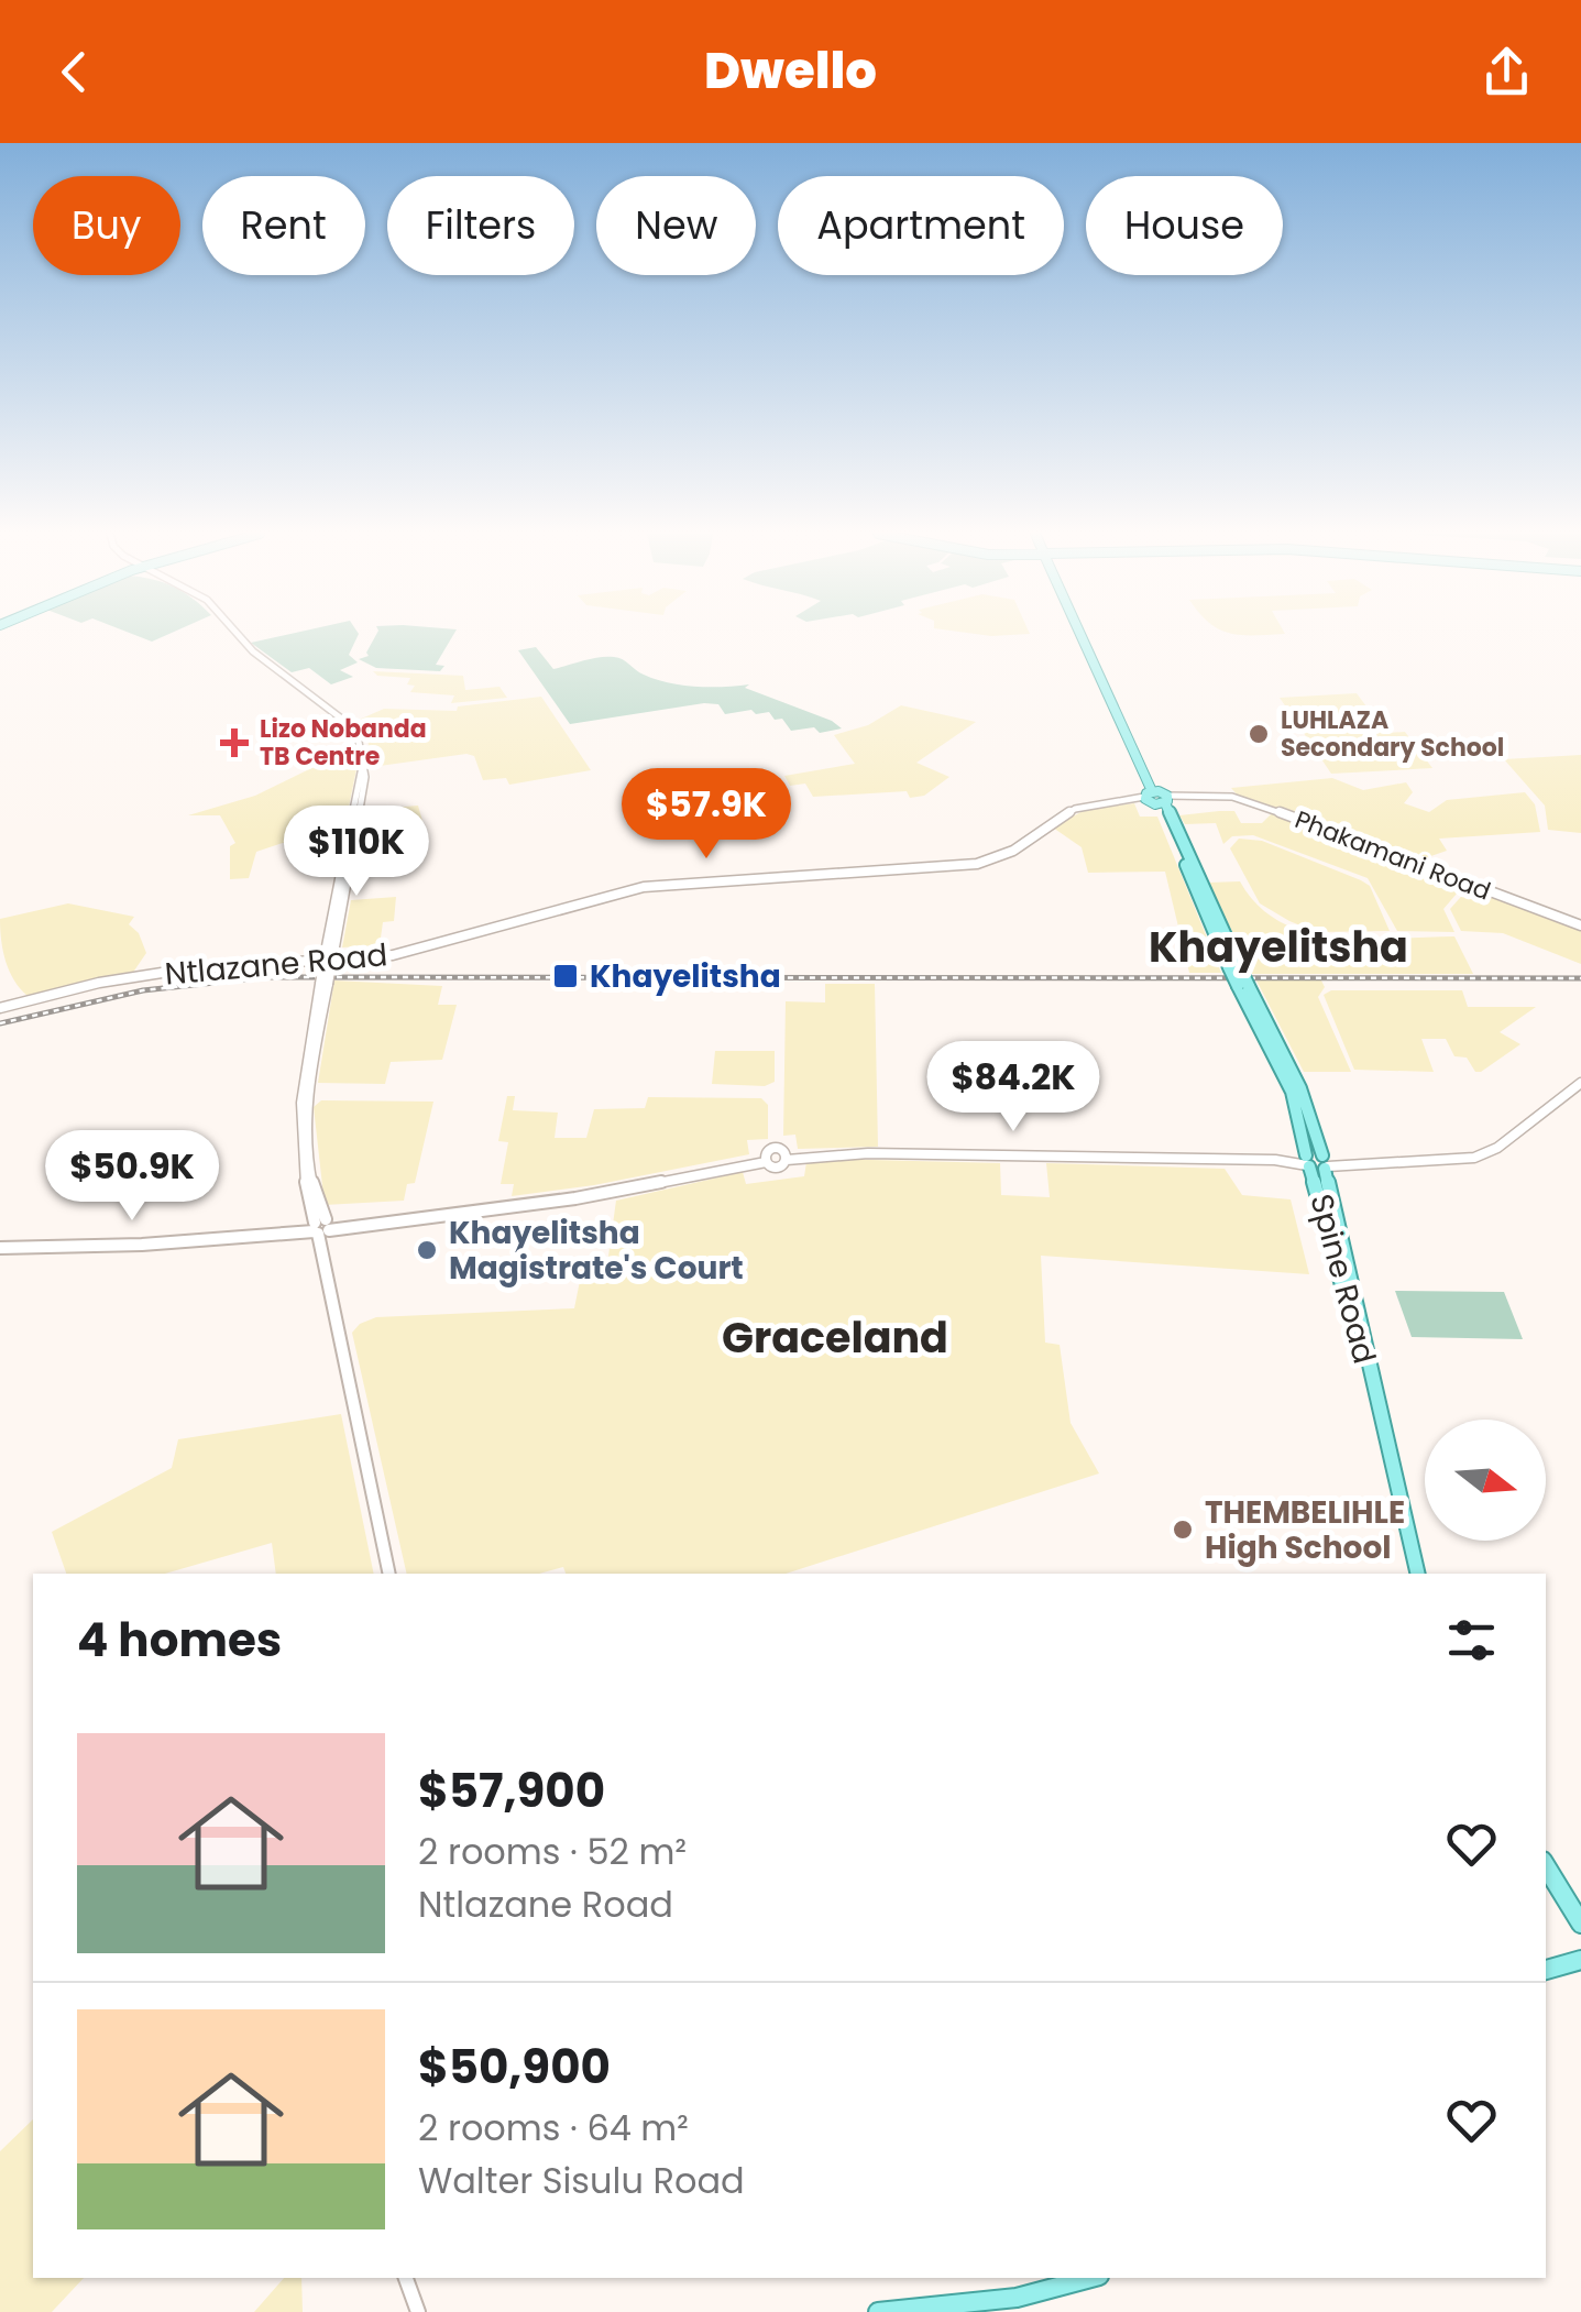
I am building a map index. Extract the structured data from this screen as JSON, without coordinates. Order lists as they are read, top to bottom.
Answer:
{
  "streets": {
    "main road": ["Spine Road"],
    "street": ["Phakamani Road", "Ntlazane Road"]
  },
  "crossings": [
    ["Phakamani Road", "Ntlazane Road"],
    ["Phakamani Road", "Spine Road"],
    ["Ntlazane Road", "Spine Road"]
  ],
  "districts": ["Khayelitsha", "Graceland"],
  "places": {
    "other": ["LUHLAZA Secondary School", "Khayelitsha Magistrate's Court", "THEMBELIHLE High School"],
    "health": ["Lizo Nobanda TB Centre"],
    "transit": ["Khayelitsha"]
  },
  "north": "right",
  "page": {
    "header": "Dwello",
    "chip": [
      "Buy",
      "Rent",
      "Filters",
      "New",
      "Apartment",
      "House"
    ],
    "price": [
      "$57.9K",
      "$110K",
      "$84.2K",
      "$50.9K"
    ],
    "heading": "4 homes",
    "list": [
      {
        "name": "$57,900",
        "note": "2 rooms · 52 m² · Ntlazane Road"
      },
      {
        "name": "$50,900",
        "note": "2 rooms · 64 m² · Walter Sisulu Road"
      }
    ]
  }
}
